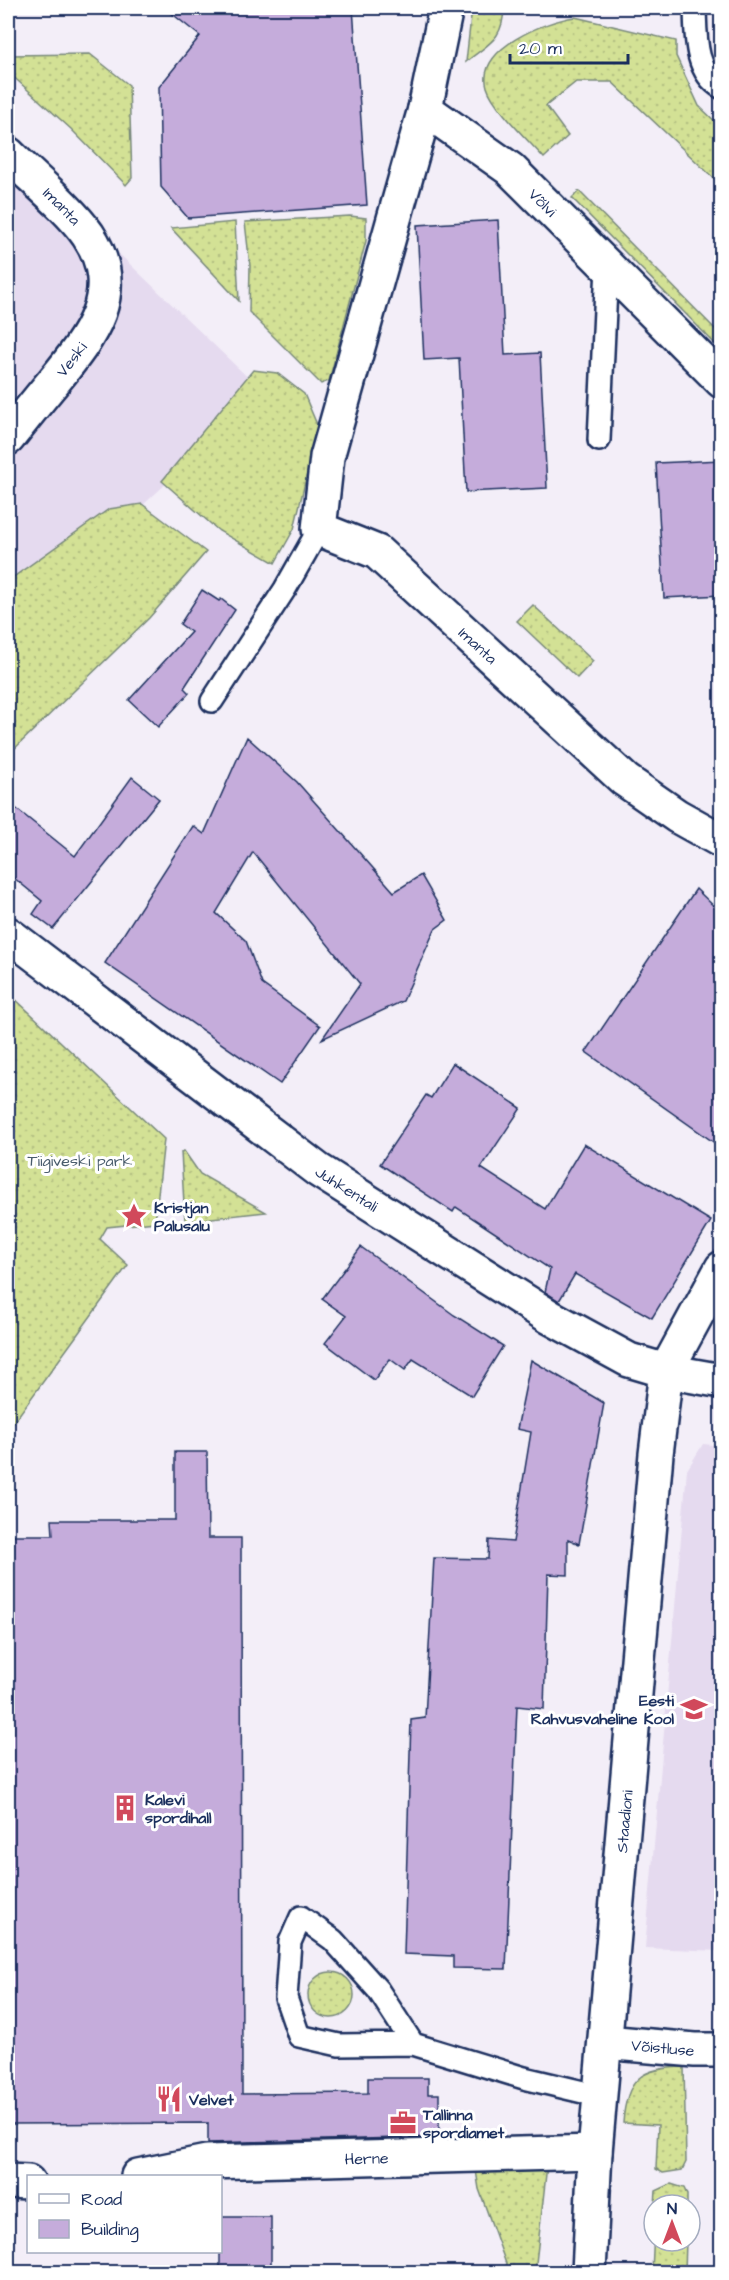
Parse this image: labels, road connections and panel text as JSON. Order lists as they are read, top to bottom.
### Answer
{
  "streets": {
    "street": [
      "Võlvi",
      "Imanta",
      "Veski",
      "Juhkentali",
      "Staadioni",
      "Võistluse",
      "Herne"
    ]
  },
  "crossings": [
    ["Imanta", "Veski"],
    ["Juhkentali", "Staadioni"],
    ["Staadioni", "Võistluse"],
    ["Staadioni", "Herne"]
  ],
  "parks": ["Tiigiveski park"],
  "places": {
    "place": ["Kristjan Palusalu"],
    "school or university": ["Eesti Rahvusvaheline Kool"],
    "building": ["Kalevi spordihall"],
    "restaurant": ["Velvet"],
    "office": ["Tallinna spordiamet"]
  },
  "legend": ["Road", "Building"],
  "scale_bar": "20 m",
  "north": "top"
}
